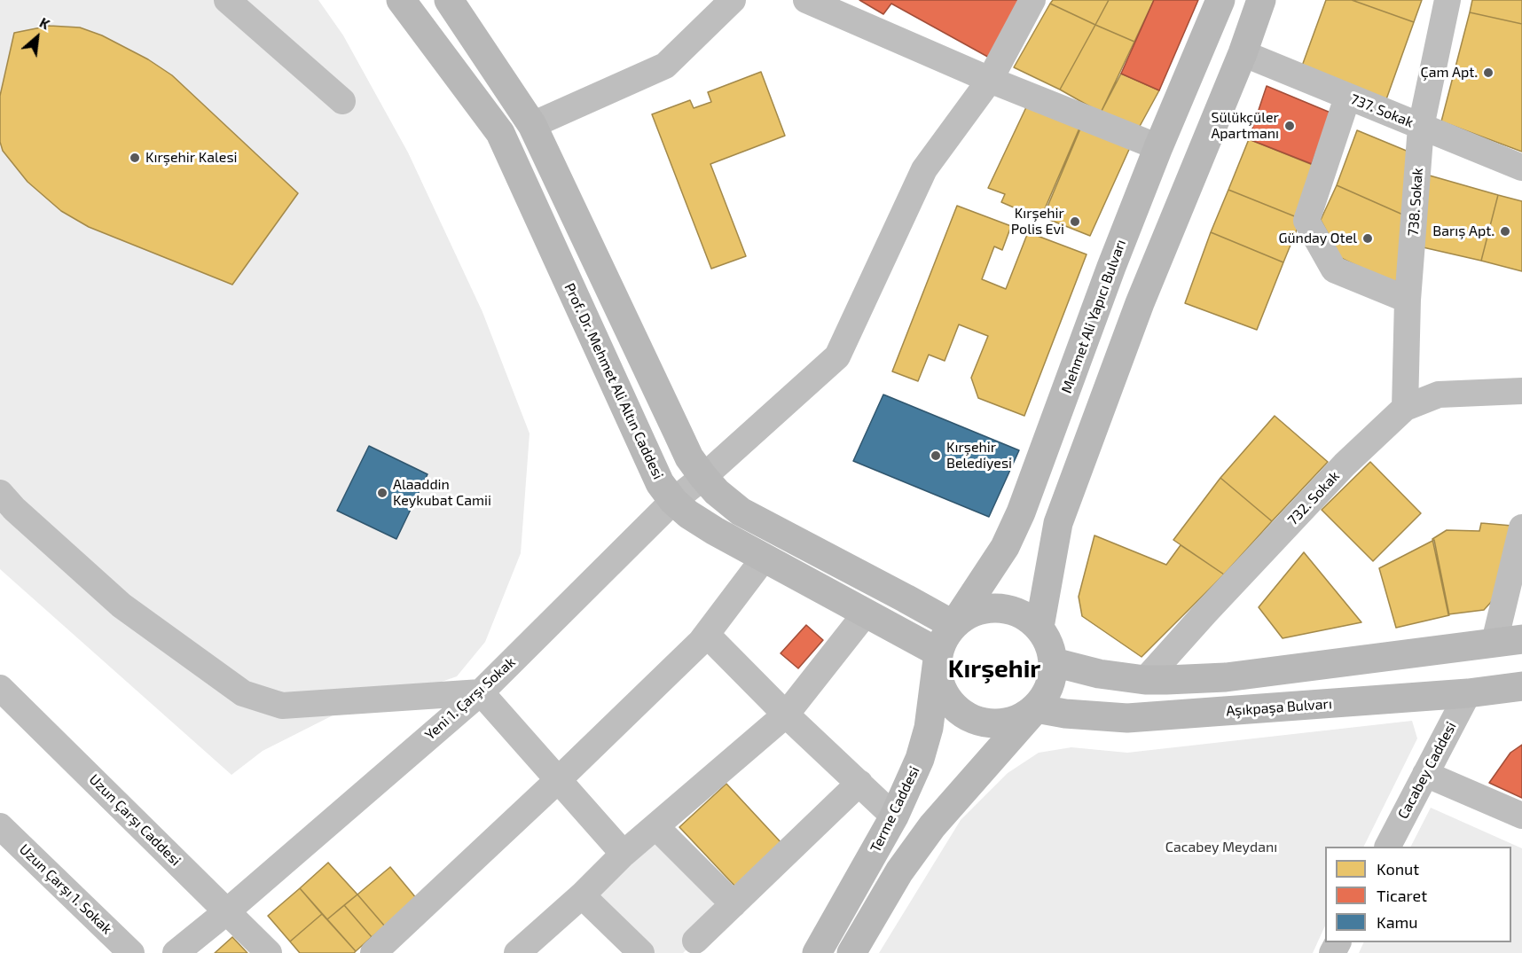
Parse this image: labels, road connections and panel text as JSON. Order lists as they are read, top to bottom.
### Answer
{
  "streets": {
    "main road": [
      "Mehmet Ali Yapıcı Bulvarı",
      "Prof. Dr. Mehmet Ali Altın Caddesi",
      "Aşıkpaşa Bulvarı",
      "Terme Caddesi"
    ],
    "street": [
      "737. Sokak",
      "738. Sokak",
      "732. Sokak",
      "Yeni 1. Çarşı Sokak",
      "Cacabey Caddesi",
      "Uzun Çarşı Caddesi",
      "Uzun Çarşı 1. Sokak"
    ]
  },
  "crossings": [
    ["737. Sokak", "738. Sokak"],
    ["738. Sokak", "732. Sokak"],
    ["Mehmet Ali Yapıcı Bulvarı", "Prof. Dr. Mehmet Ali Altın Caddesi"],
    ["Mehmet Ali Yapıcı Bulvarı", "Aşıkpaşa Bulvarı"],
    ["Mehmet Ali Yapıcı Bulvarı", "Terme Caddesi"],
    ["Prof. Dr. Mehmet Ali Altın Caddesi", "Yeni 1. Çarşı Sokak"],
    ["Prof. Dr. Mehmet Ali Altın Caddesi", "Aşıkpaşa Bulvarı"],
    ["Prof. Dr. Mehmet Ali Altın Caddesi", "Terme Caddesi"],
    ["Yeni 1. Çarşı Sokak", "Uzun Çarşı Caddesi"],
    ["Aşıkpaşa Bulvarı", "Cacabey Caddesi"],
    ["Aşıkpaşa Bulvarı", "Terme Caddesi"]
  ],
  "districts": ["Kırşehir"],
  "parks": ["Cacabey Meydanı"],
  "places": [
    "Çam Apt.",
    "Sülükçüler Apartmanı",
    "Kırşehir Kalesi",
    "Kırşehir Polis Evi",
    "Barış Apt.",
    "Günday Otel",
    "Kırşehir Belediyesi",
    "Alaaddin Keykubat Camii"
  ],
  "legend": ["Konut", "Ticaret", "Kamu"],
  "north": "top right"
}
